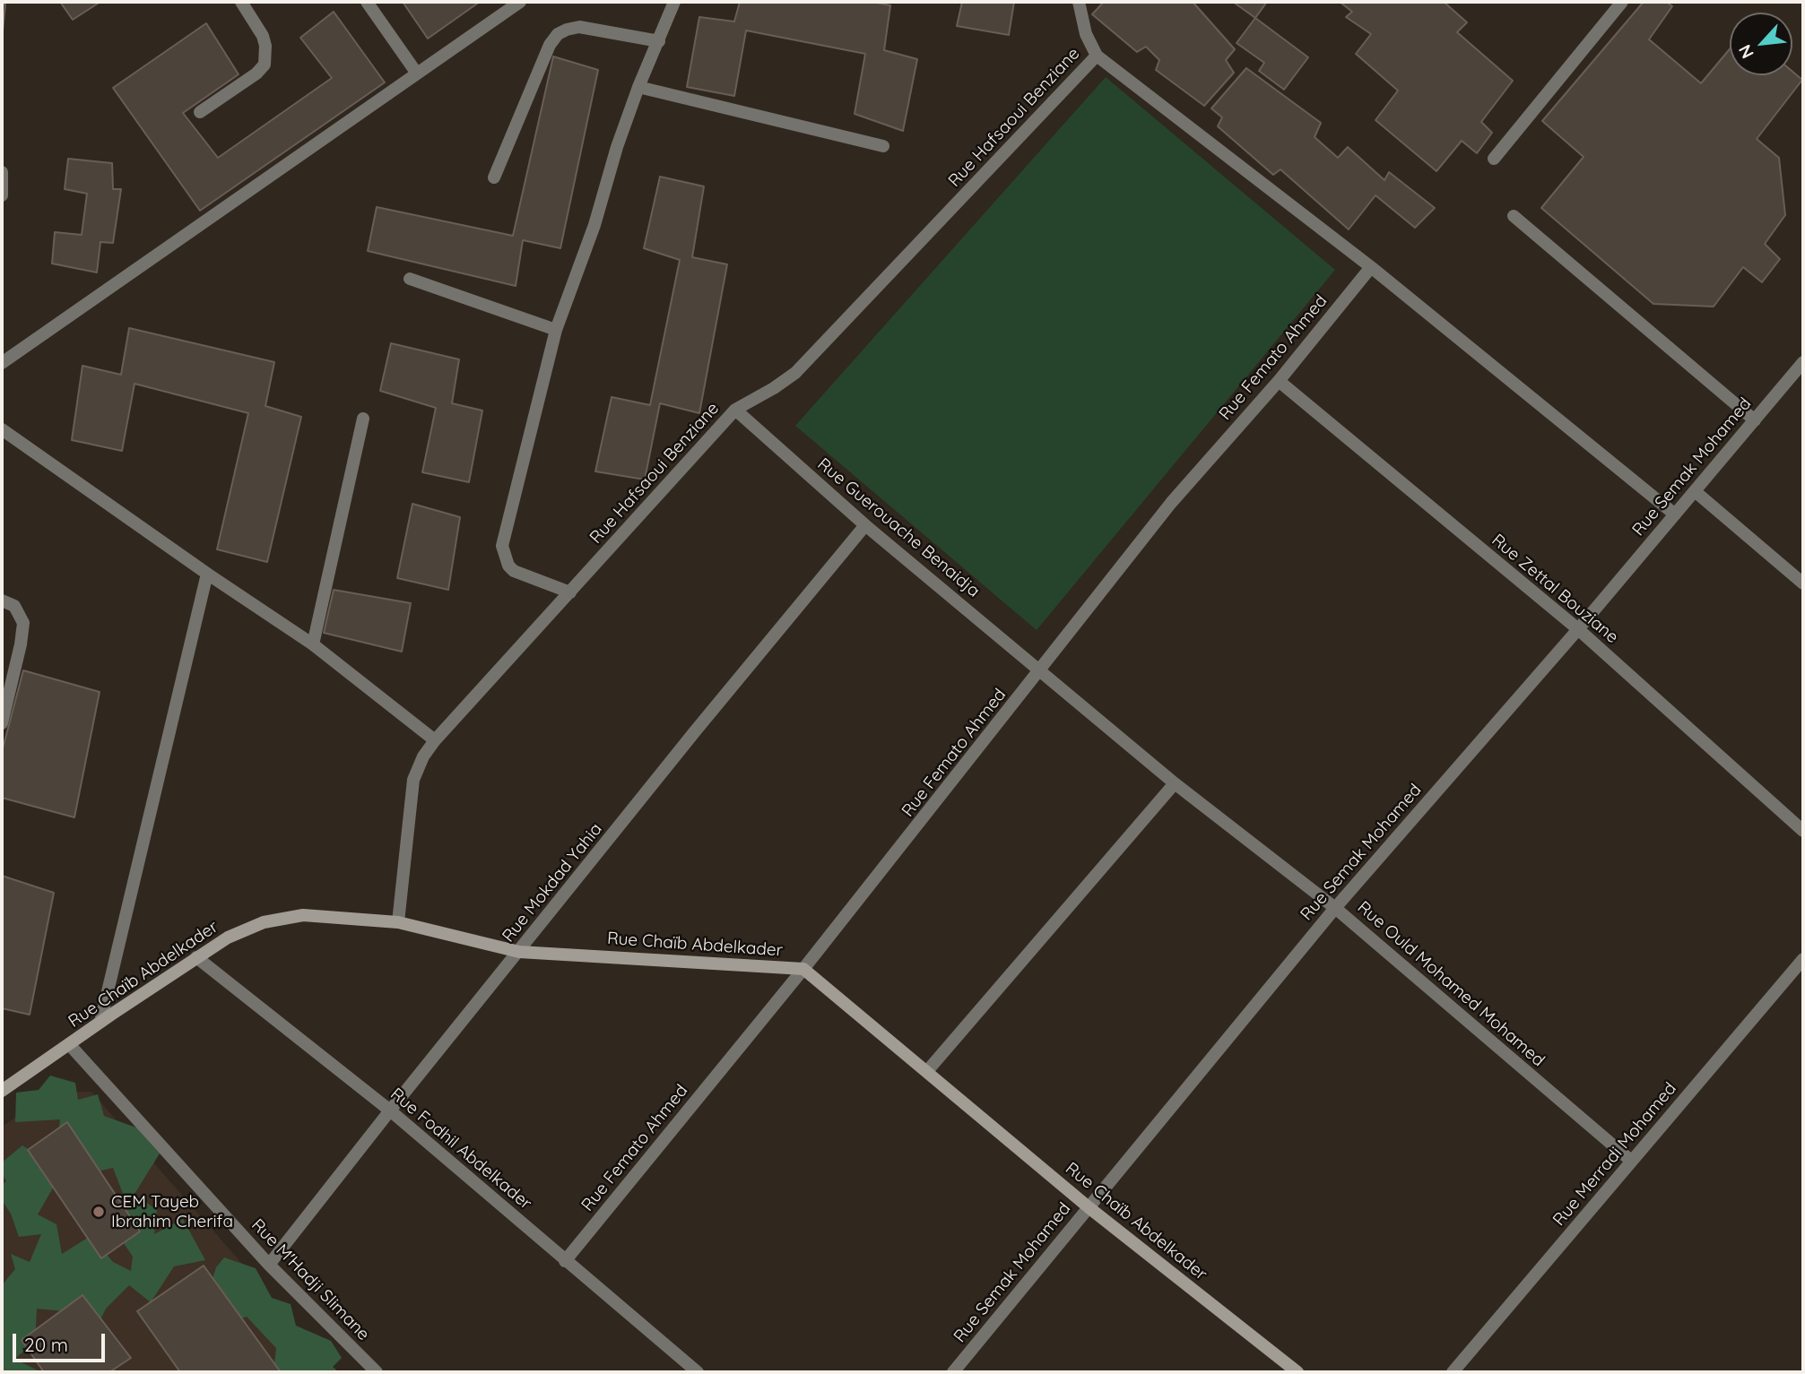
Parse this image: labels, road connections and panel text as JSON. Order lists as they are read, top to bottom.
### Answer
{
  "streets": {
    "street": [
      "Rue Hafsaoui Benziane",
      "Rue Femato Ahmed",
      "Rue Semak Mohamed",
      "Rue Guerouache Benaidja",
      "Rue Zettal Bouziane",
      "Rue Mokdad Yahia",
      "Rue Chaïb Abdelkader",
      "Rue Ould Mohamed Mohamed",
      "Rue Fodhil Abdelkader",
      "Rue Merradi Mohamed",
      "Rue M'Hadji Slimane"
    ]
  },
  "crossings": [
    ["Rue Hafsaoui Benziane", "Rue Guerouache Benaidja"],
    ["Rue Hafsaoui Benziane", "Rue Chaïb Abdelkader"],
    ["Rue Femato Ahmed", "Rue Guerouache Benaidja"],
    ["Rue Femato Ahmed", "Rue Zettal Bouziane"],
    ["Rue Femato Ahmed", "Rue Chaïb Abdelkader"],
    ["Rue Femato Ahmed", "Rue Ould Mohamed Mohamed"],
    ["Rue Femato Ahmed", "Rue Fodhil Abdelkader"],
    ["Rue Semak Mohamed", "Rue Zettal Bouziane"],
    ["Rue Semak Mohamed", "Rue Chaïb Abdelkader"],
    ["Rue Semak Mohamed", "Rue Ould Mohamed Mohamed"],
    ["Rue Guerouache Benaidja", "Rue Mokdad Yahia"],
    ["Rue Guerouache Benaidja", "Rue Ould Mohamed Mohamed"],
    ["Rue Mokdad Yahia", "Rue Chaïb Abdelkader"],
    ["Rue Mokdad Yahia", "Rue Fodhil Abdelkader"],
    ["Rue Mokdad Yahia", "Rue M'Hadji Slimane"],
    ["Rue Chaïb Abdelkader", "Rue Fodhil Abdelkader"],
    ["Rue Chaïb Abdelkader", "Rue M'Hadji Slimane"],
    ["Rue Ould Mohamed Mohamed", "Rue Merradi Mohamed"]
  ],
  "places": ["CEM Tayeb Ibrahim Cherifa"],
  "scale_bar": "20 m",
  "north": "bottom left"
}
